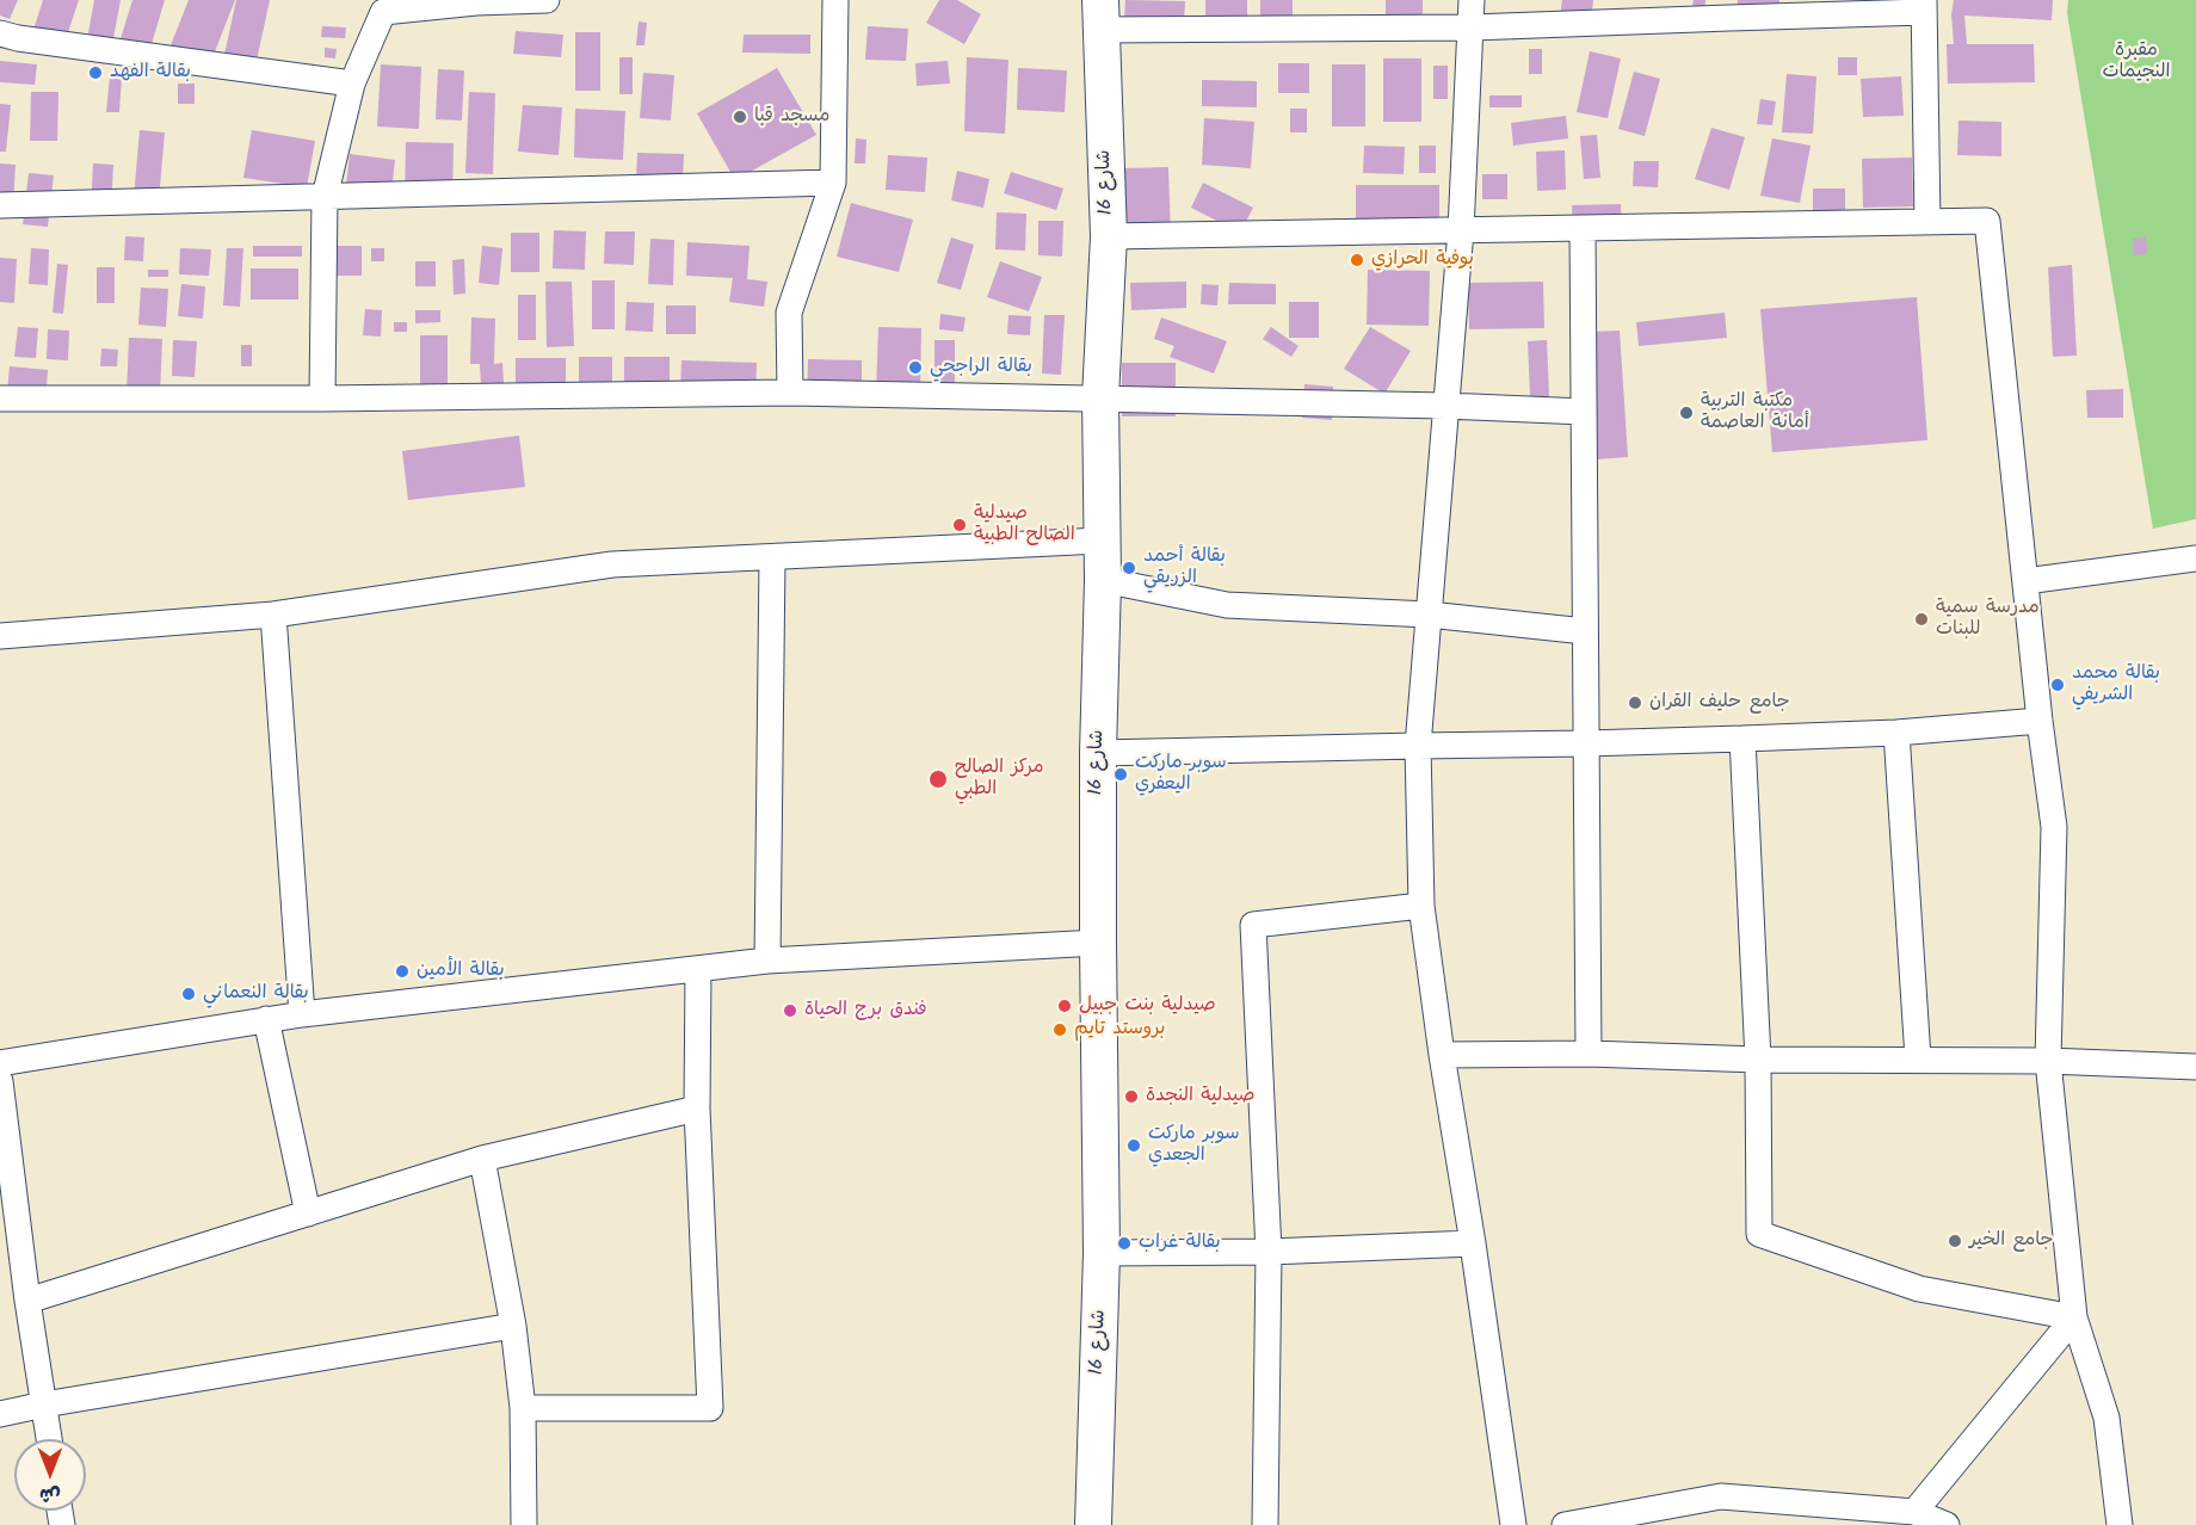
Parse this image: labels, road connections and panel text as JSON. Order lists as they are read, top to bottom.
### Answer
{
  "streets": {
    "street": ["شارع 16"]
  },
  "parks": ["مقبرة النجيمات"],
  "places": [
    "بقالة الفهد",
    "مسجد قبا",
    "بوفية الحرازي",
    "بقالة الراجحي",
    "مكتبة التربية أمانة العاصمة",
    "صيدلية الصالح الطبية",
    "بقالة أحمد الزريقي",
    "مدرسة سمية للبنات",
    "بقالة محمد الشريفي",
    "جامع حليف القران",
    "سوبر ماركت اليعفري",
    "مركز الصالح الطبي",
    "بقالة الأمين",
    "بقالة النعماني",
    "صيدلية بنت جبيل",
    "فندق برج الحياة",
    "بروستد تايم",
    "صيدلية النجدة",
    "سوبر ماركت الجعدي",
    "جامع الخير",
    "بقالة غراب"
  ],
  "north": "bottom"
}
